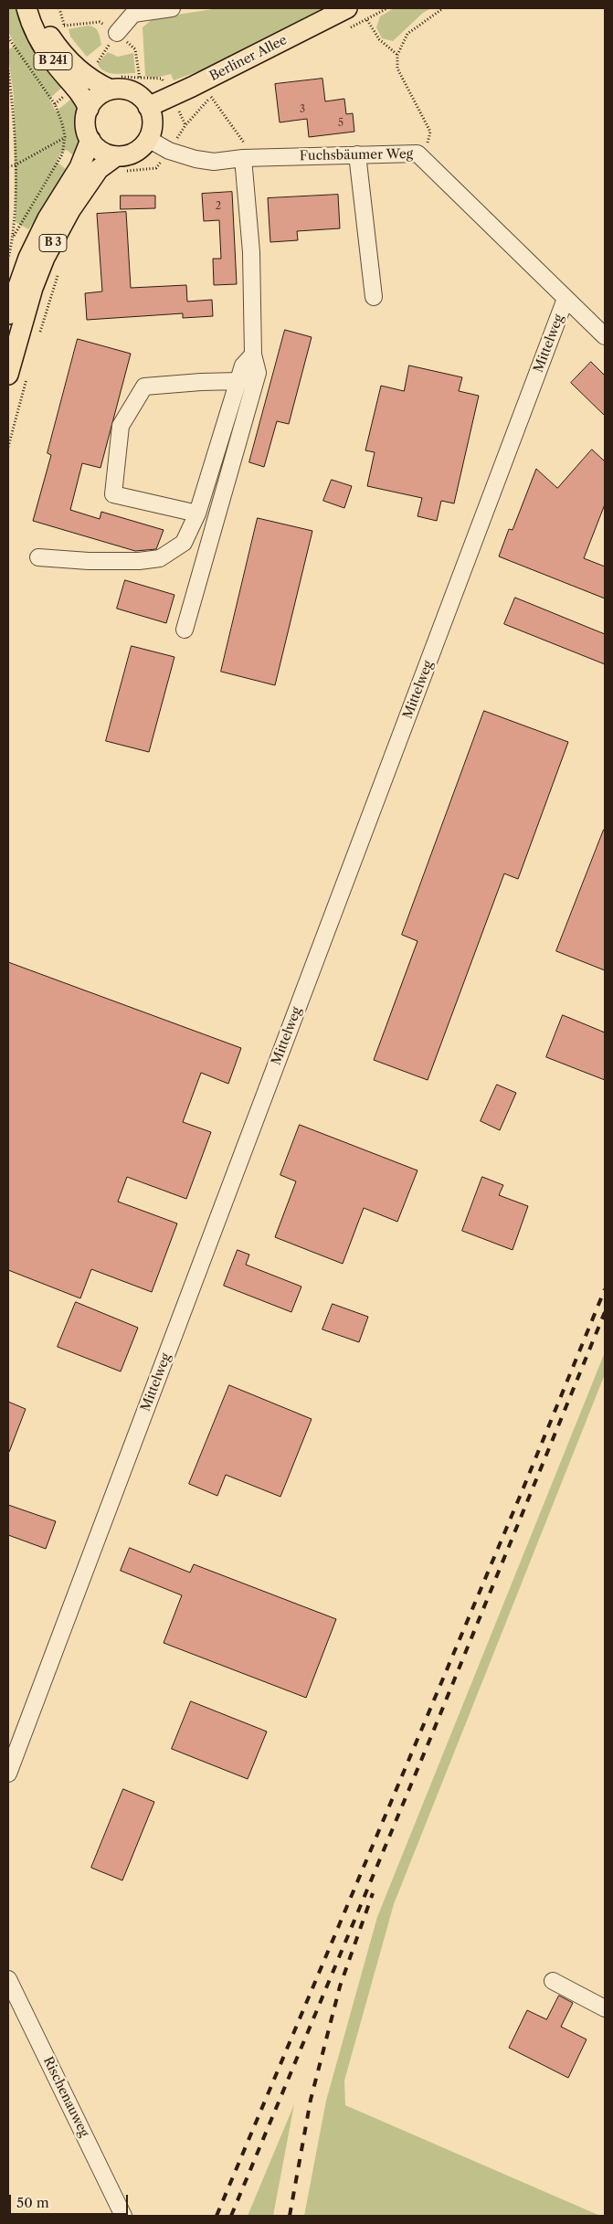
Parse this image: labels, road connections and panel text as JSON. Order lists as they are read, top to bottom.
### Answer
{
  "streets": {
    "main road": ["Berliner Allee", "B 241", "B 3"],
    "street": ["Fuchsbäumer Weg", "Mittelweg", "Rischenauweg"]
  },
  "crossings": [
    ["Berliner Allee", "B 241"],
    ["Berliner Allee", "Fuchsbäumer Weg"],
    ["Berliner Allee", "B 3"],
    ["B 241", "Fuchsbäumer Weg"],
    ["B 241", "B 3"],
    ["Fuchsbäumer Weg", "B 3"],
    ["Fuchsbäumer Weg", "Mittelweg"]
  ],
  "house_numbers": ["3", "5", "2"],
  "scale_bar": "50 m"
}
